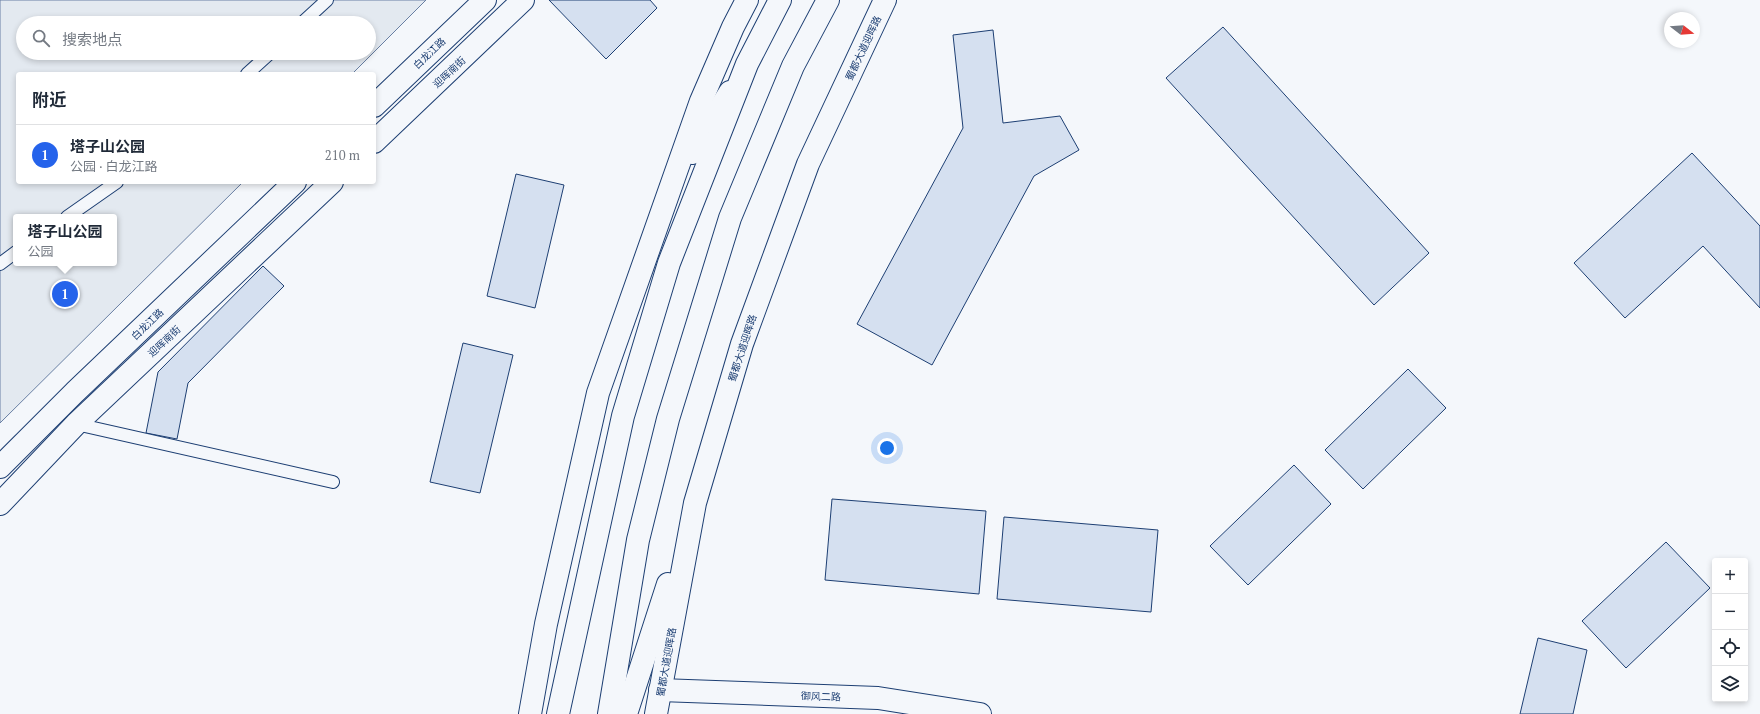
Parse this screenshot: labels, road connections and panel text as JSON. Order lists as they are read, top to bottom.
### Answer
{
  "streets": {
    "main road": [
      "蜀都大道迎晖路",
      "白龙江路",
      "迎晖南街",
      "御风二路"
    ]
  },
  "crossings": [
    ["蜀都大道迎晖路", "御风二路"]
  ],
  "north": "right",
  "page": {
    "search": "搜索地点",
    "heading": "附近",
    "list": [
      {
        "mark": "1",
        "name": "塔子山公园",
        "note": "公园 · 白龙江路",
        "value": "210 m"
      }
    ],
    "popup": ["塔子山公园", "公园"],
    "pins": "1",
    "map_buttons": ["+", "−"]
  }
}
